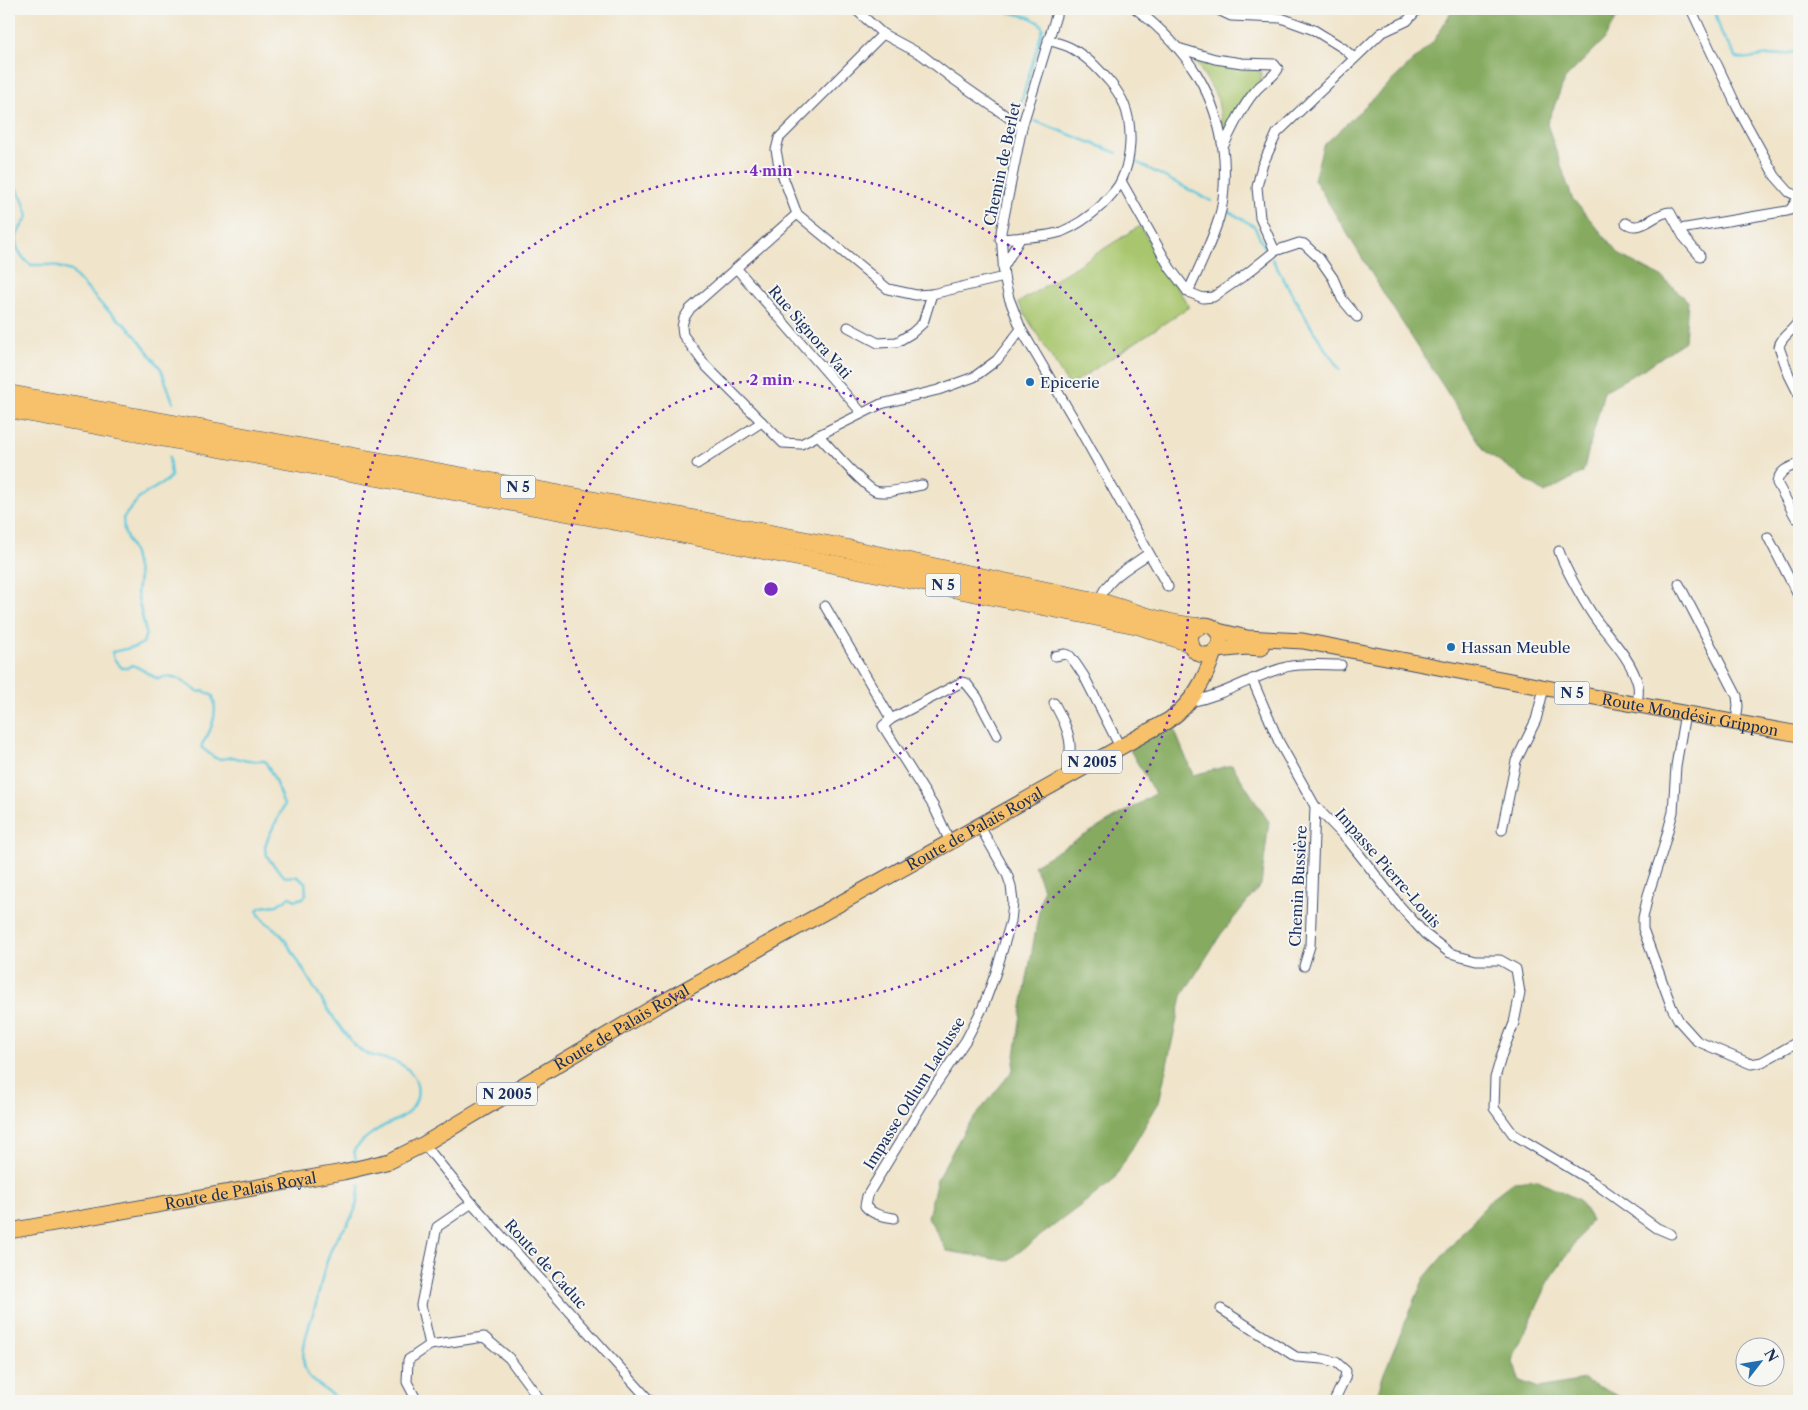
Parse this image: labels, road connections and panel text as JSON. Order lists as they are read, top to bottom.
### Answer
{
  "streets": {
    "highway": ["N 5"],
    "main road": ["Route Mondésir Grippon", "N 2005", "Route de Palais Royal"],
    "street": [
      "Chemin de Berlet",
      "Rue Signora Vati",
      "Impasse Pierre-Louis",
      "Chemin Bussière",
      "Impasse Odlum Laclusse",
      "Route de Caduc"
    ]
  },
  "crossings": [
    ["N 5", "Route Mondésir Grippon"],
    ["N 5", "Route de Palais Royal"],
    ["Route Mondésir Grippon", "Route de Palais Royal"],
    ["Route de Palais Royal", "Impasse Odlum Laclusse"],
    ["Route de Palais Royal", "Route de Caduc"],
    ["Impasse Pierre-Louis", "Chemin Bussière"]
  ],
  "places": ["Epicerie", "Hassan Meuble"],
  "north": "top right",
  "rings": ["4 min", "2 min"]
}
